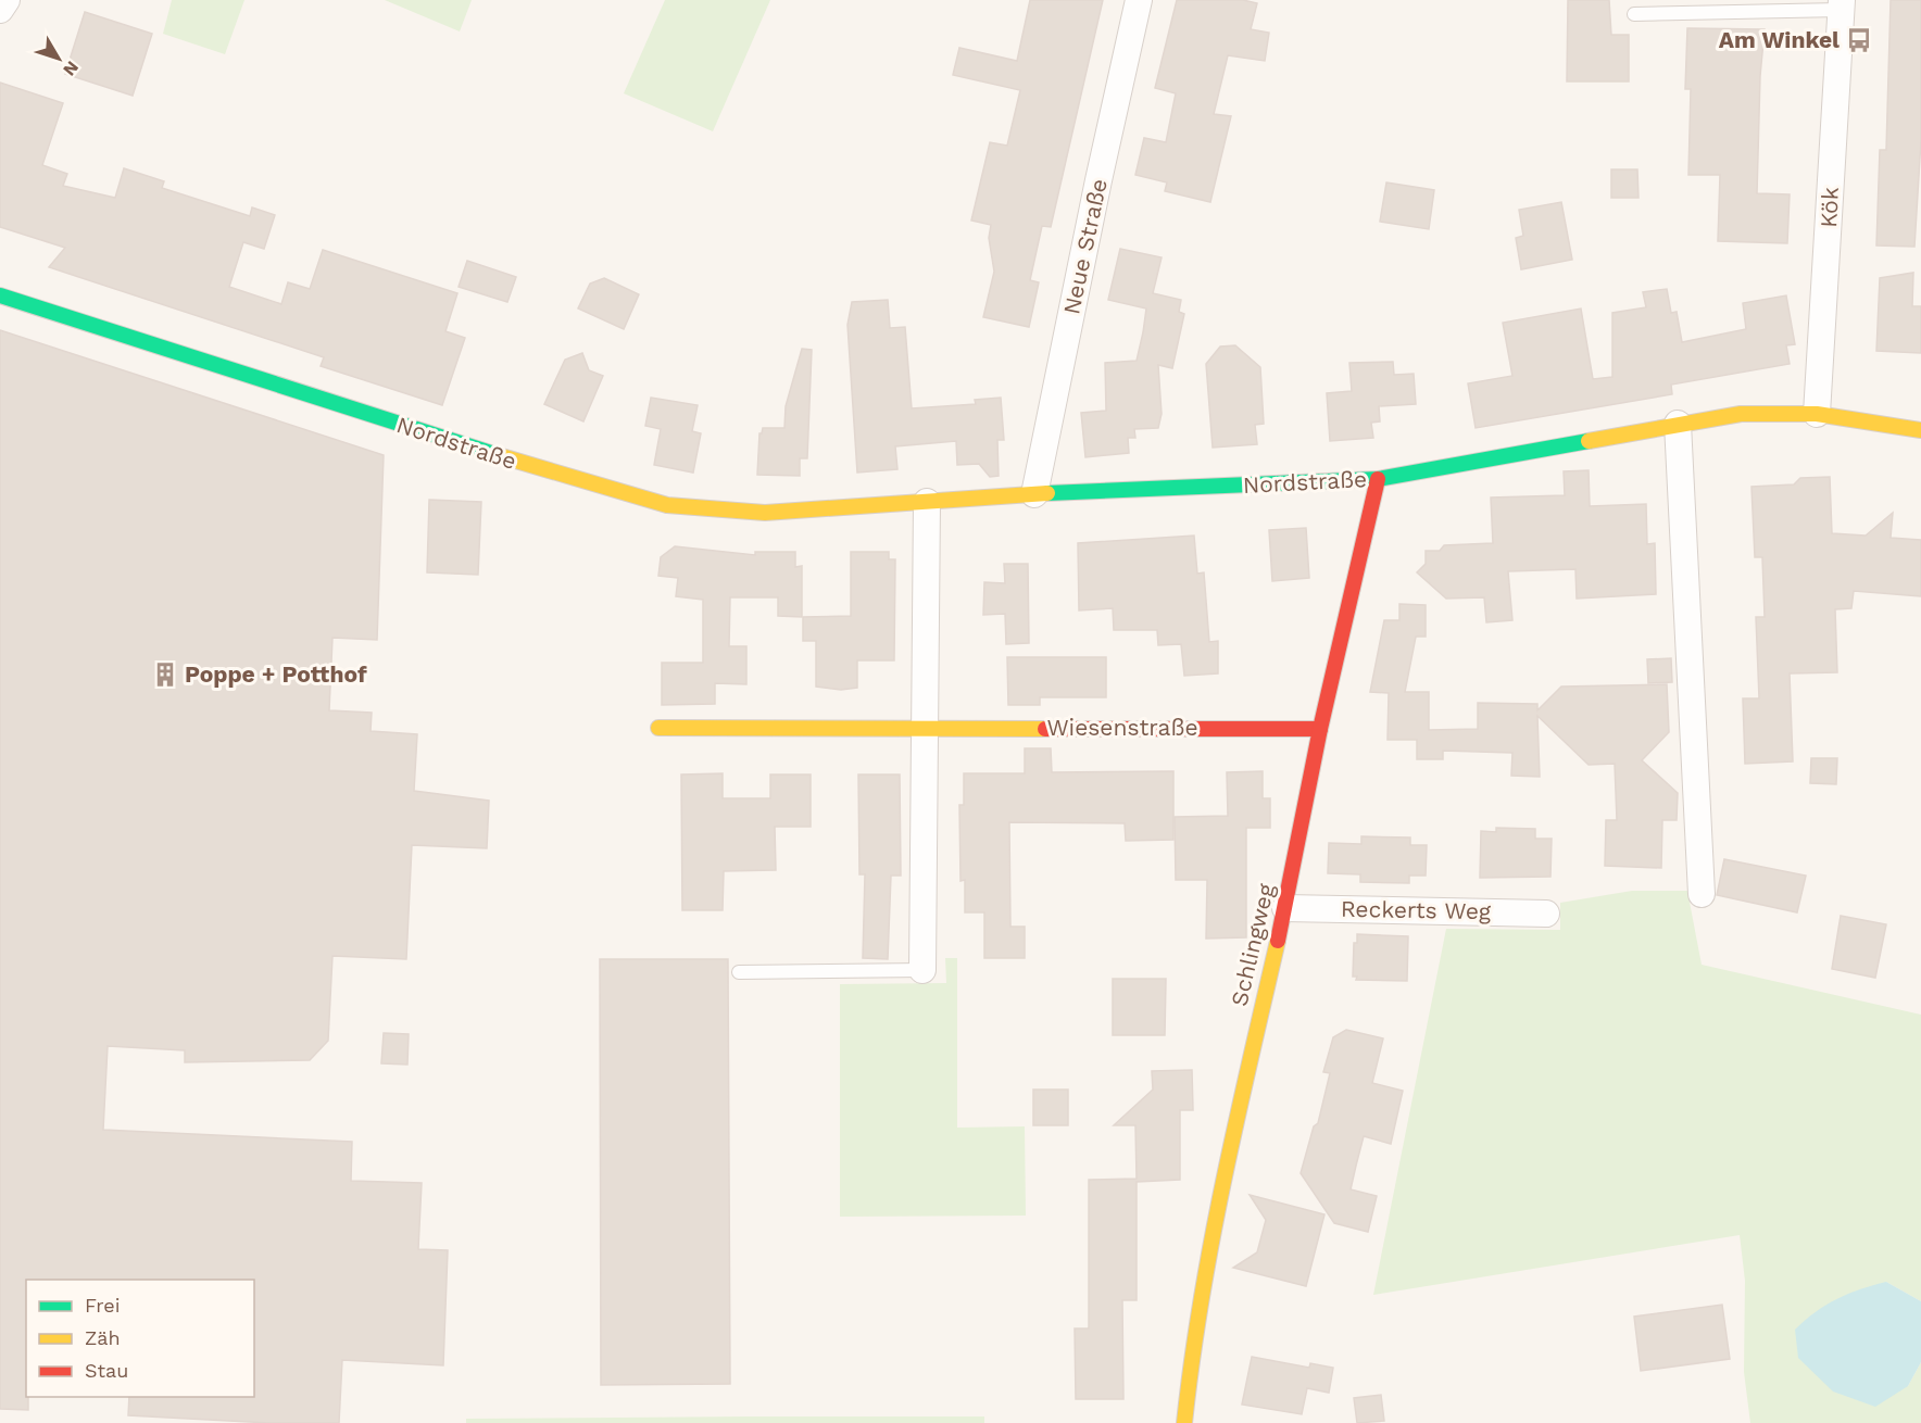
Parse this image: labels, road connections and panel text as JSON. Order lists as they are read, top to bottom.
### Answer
{
  "streets": {
    "street": [
      "Kök",
      "Neue Straße",
      "Nordstraße",
      "Wiesenstraße",
      "Reckerts Weg",
      "Schlingweg"
    ]
  },
  "crossings": [
    ["Kök", "Nordstraße"],
    ["Neue Straße", "Nordstraße"],
    ["Nordstraße", "Schlingweg"],
    ["Wiesenstraße", "Schlingweg"],
    ["Reckerts Weg", "Schlingweg"]
  ],
  "places": {
    "bus stop": ["Am Winkel"],
    "building": ["Poppe + Potthof"]
  },
  "legend": ["Frei", "Zäh", "Stau"],
  "north": "bottom right"
}
